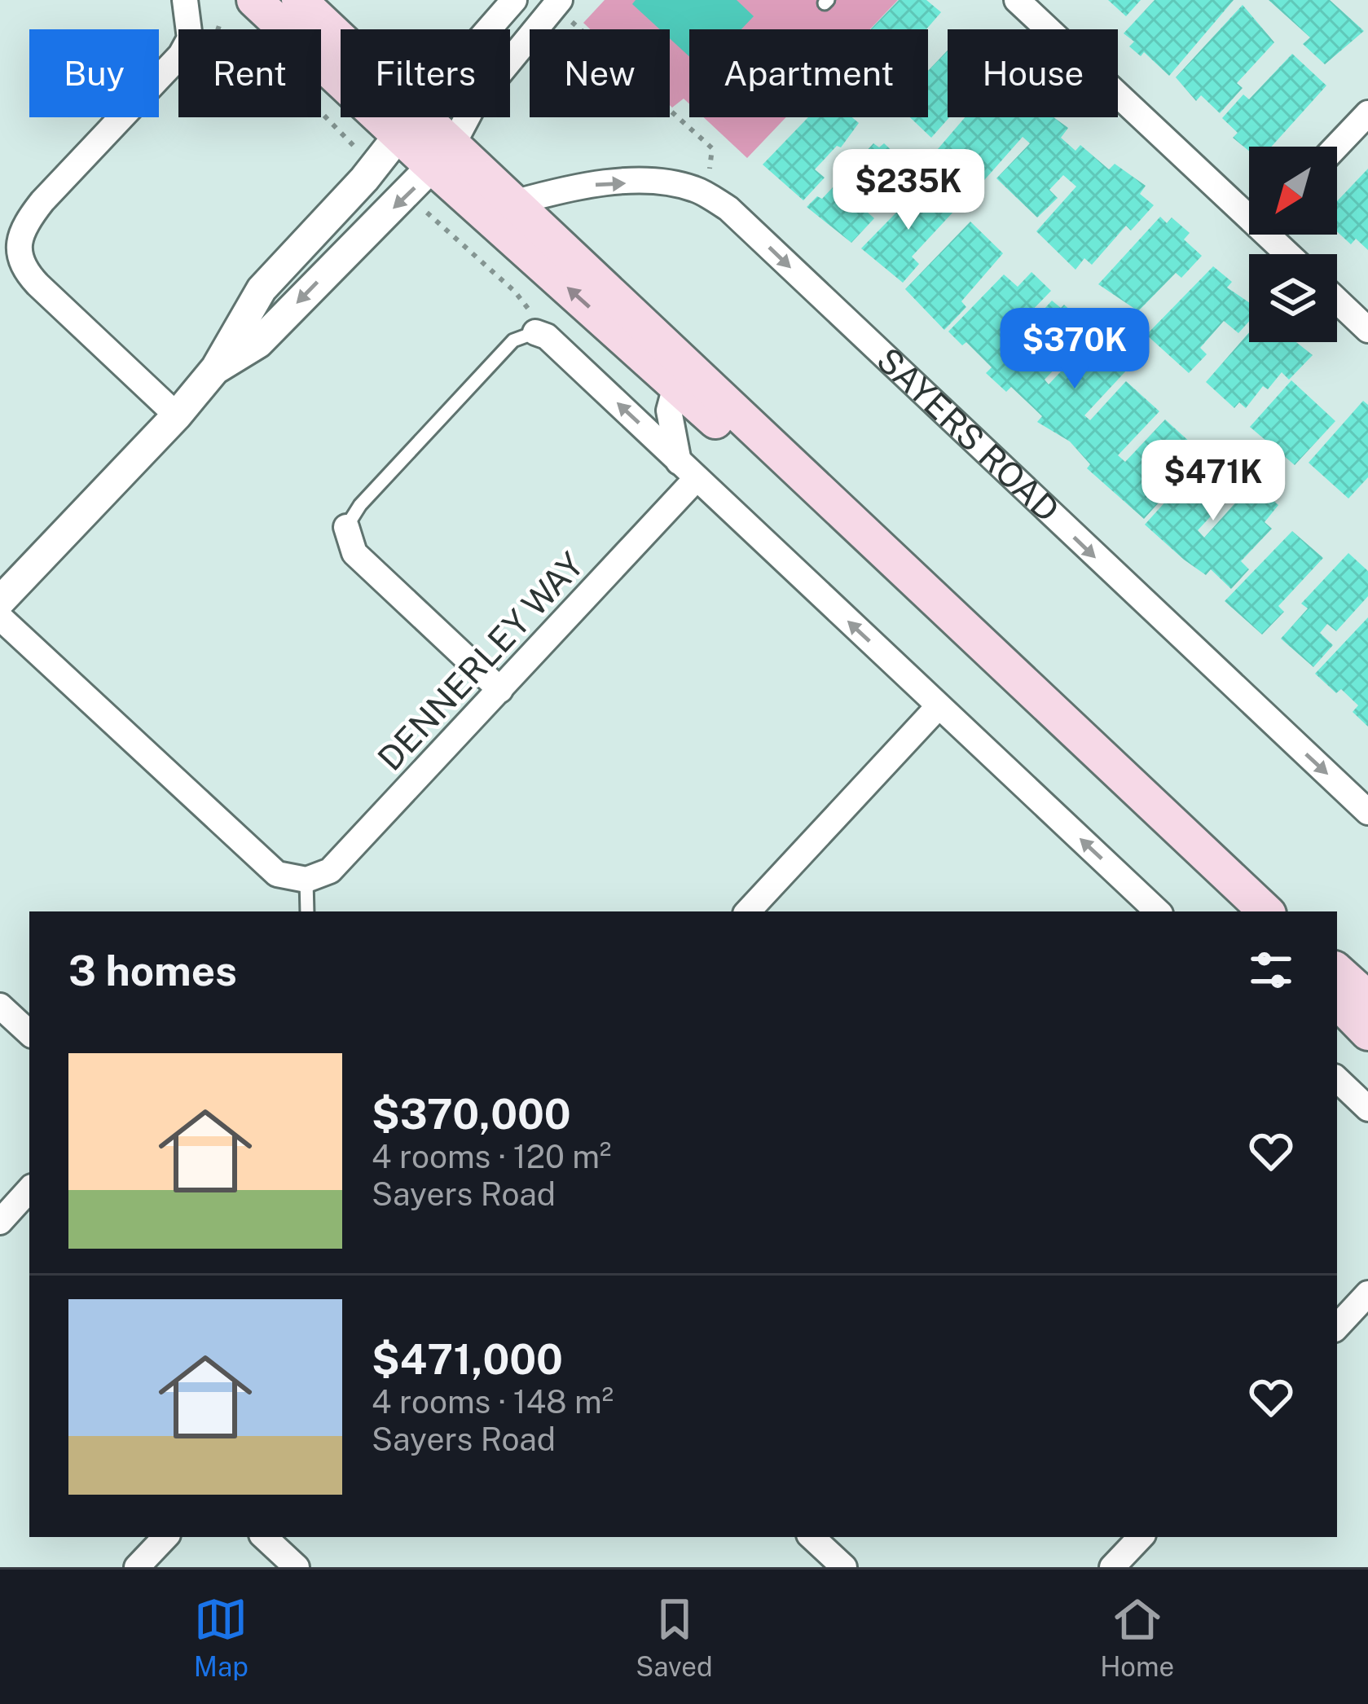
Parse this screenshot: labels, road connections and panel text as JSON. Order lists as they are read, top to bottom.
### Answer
{
  "streets": {
    "street": ["SAYERS ROAD", "DENNERLEY WAY"]
  },
  "north": "bottom left",
  "page": {
    "chip": [
      "Buy",
      "Rent",
      "Filters",
      "New",
      "Apartment",
      "House"
    ],
    "price": ["$235K", "$370K", "$471K"],
    "heading": "3 homes",
    "list": [
      {
        "name": "$370,000",
        "note": "4 rooms · 120 m² · Sayers Road"
      },
      {
        "name": "$471,000",
        "note": "4 rooms · 148 m² · Sayers Road"
      }
    ],
    "tabs": ["Map", "Saved", "Home"]
  }
}
